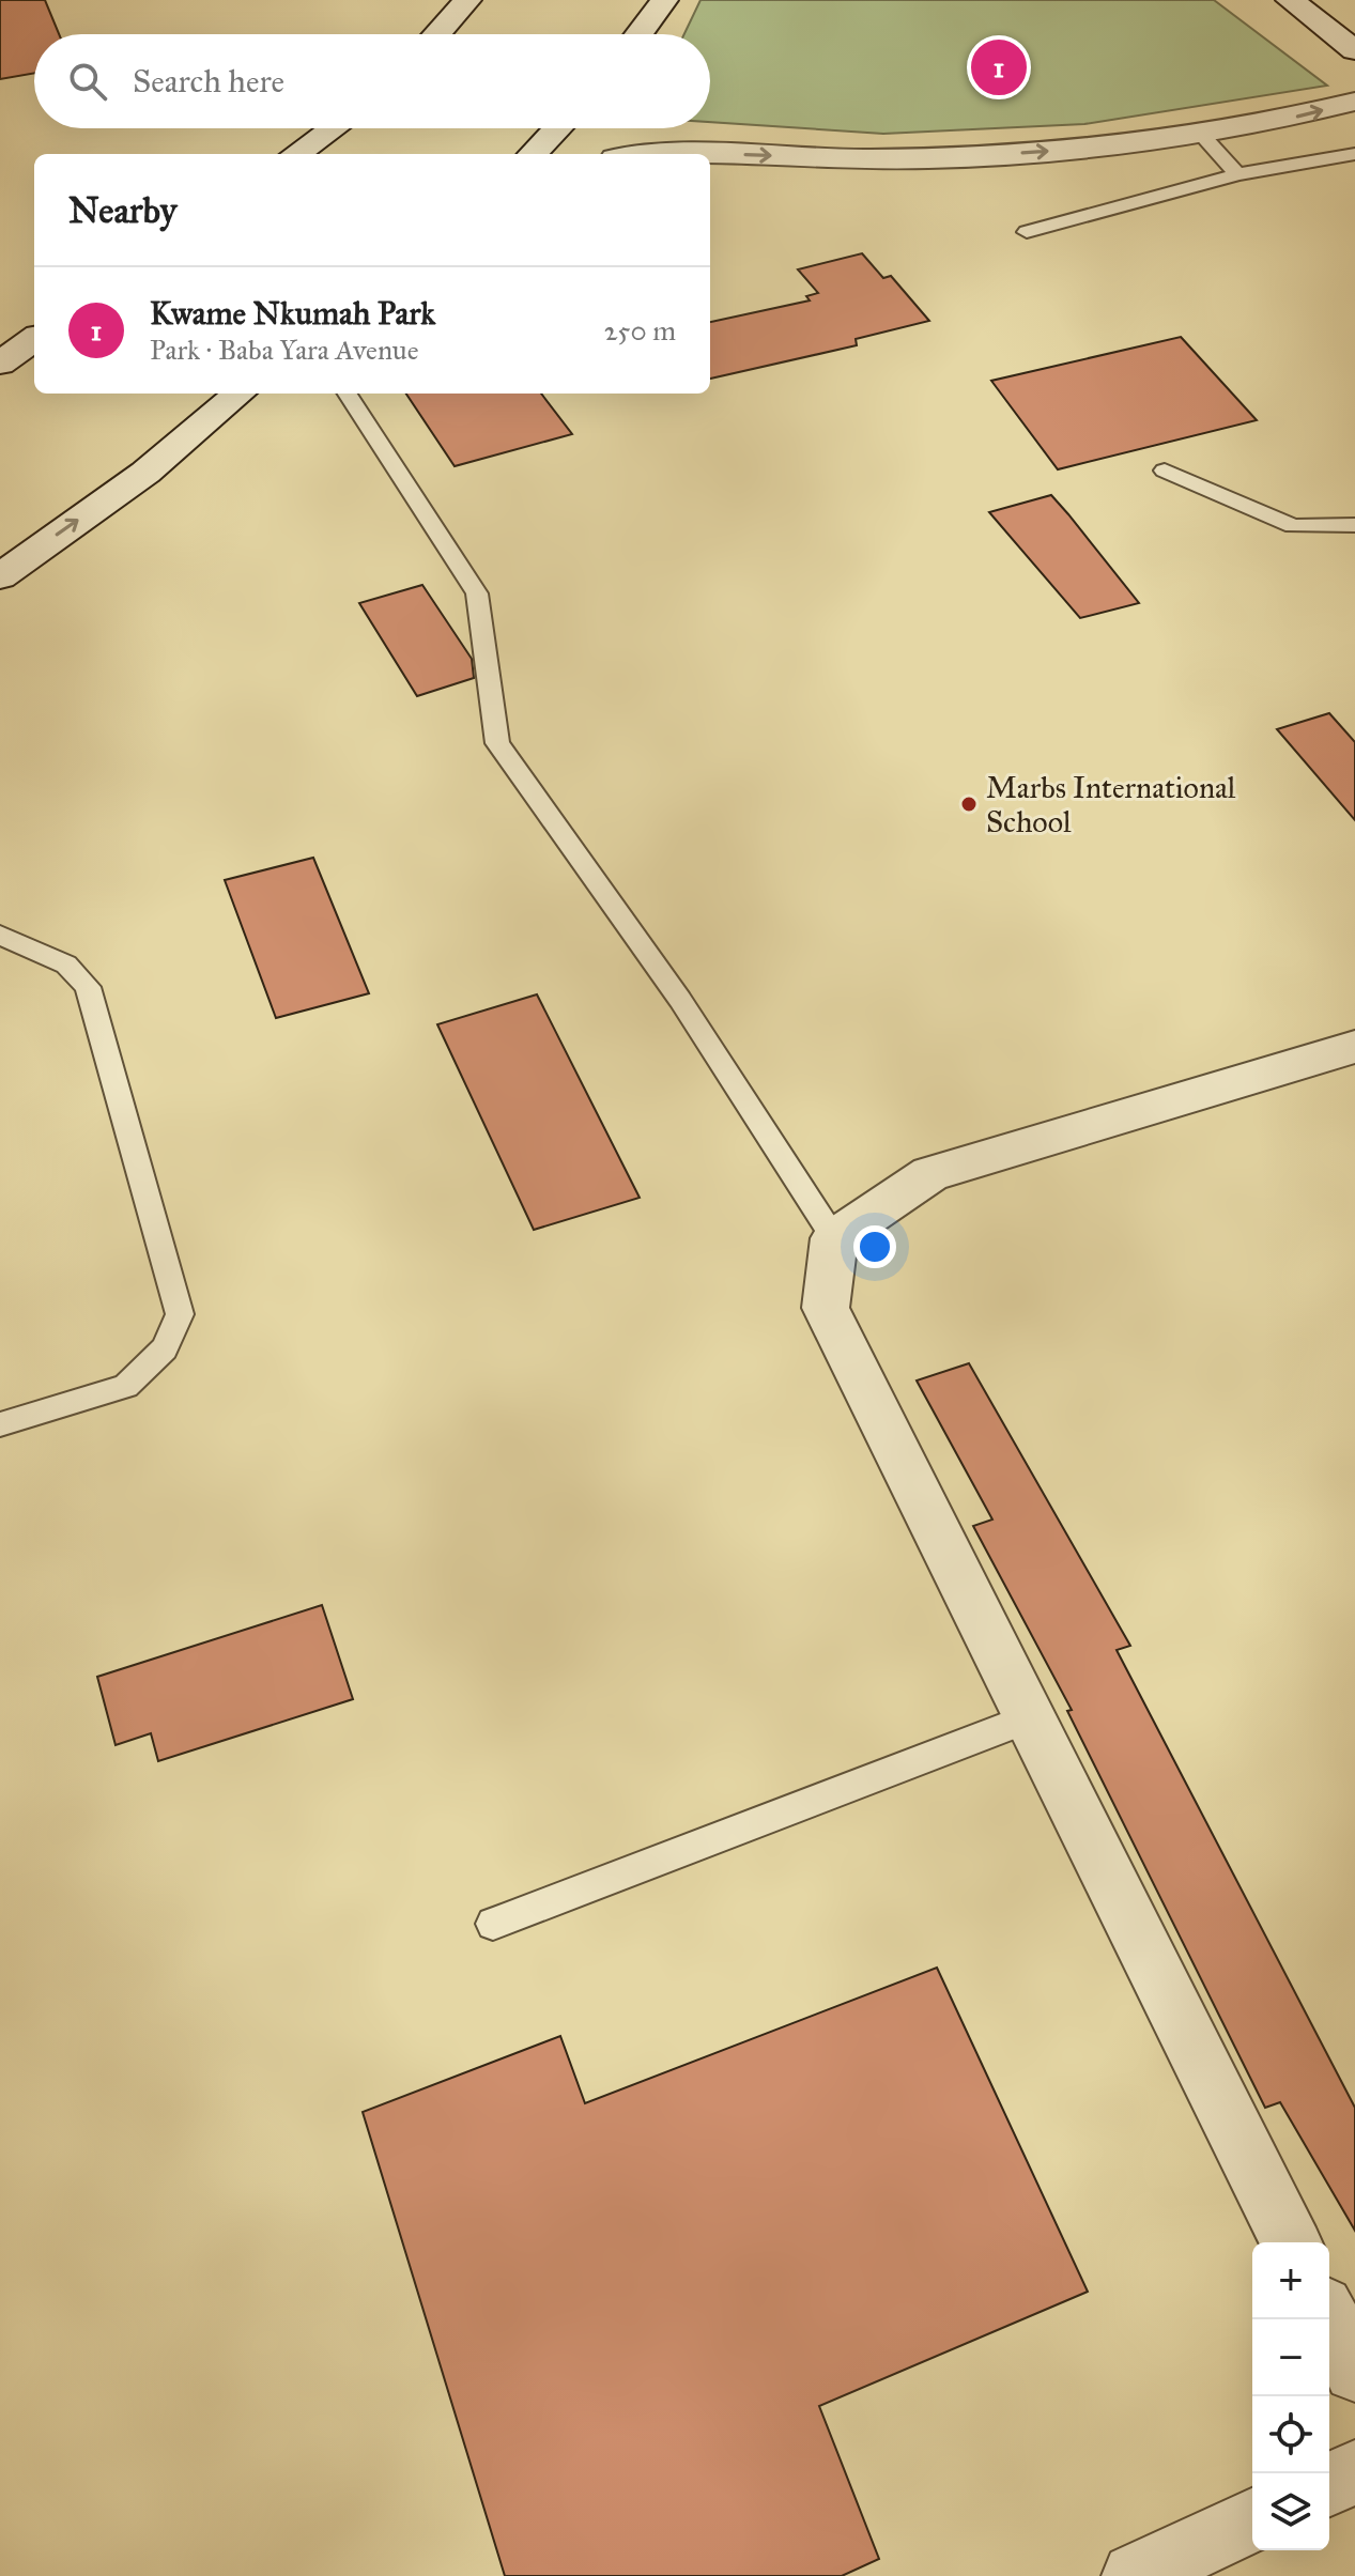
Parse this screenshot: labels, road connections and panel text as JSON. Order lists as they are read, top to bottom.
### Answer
{
  "places": ["Marbs International School"],
  "page": {
    "search": "Search here",
    "pins": "1",
    "heading": "Nearby",
    "list": [
      {
        "mark": "1",
        "name": "Kwame Nkumah Park",
        "note": "Park · Baba Yara Avenue",
        "value": "250 m"
      }
    ],
    "map_buttons": ["+", "−"]
  }
}
